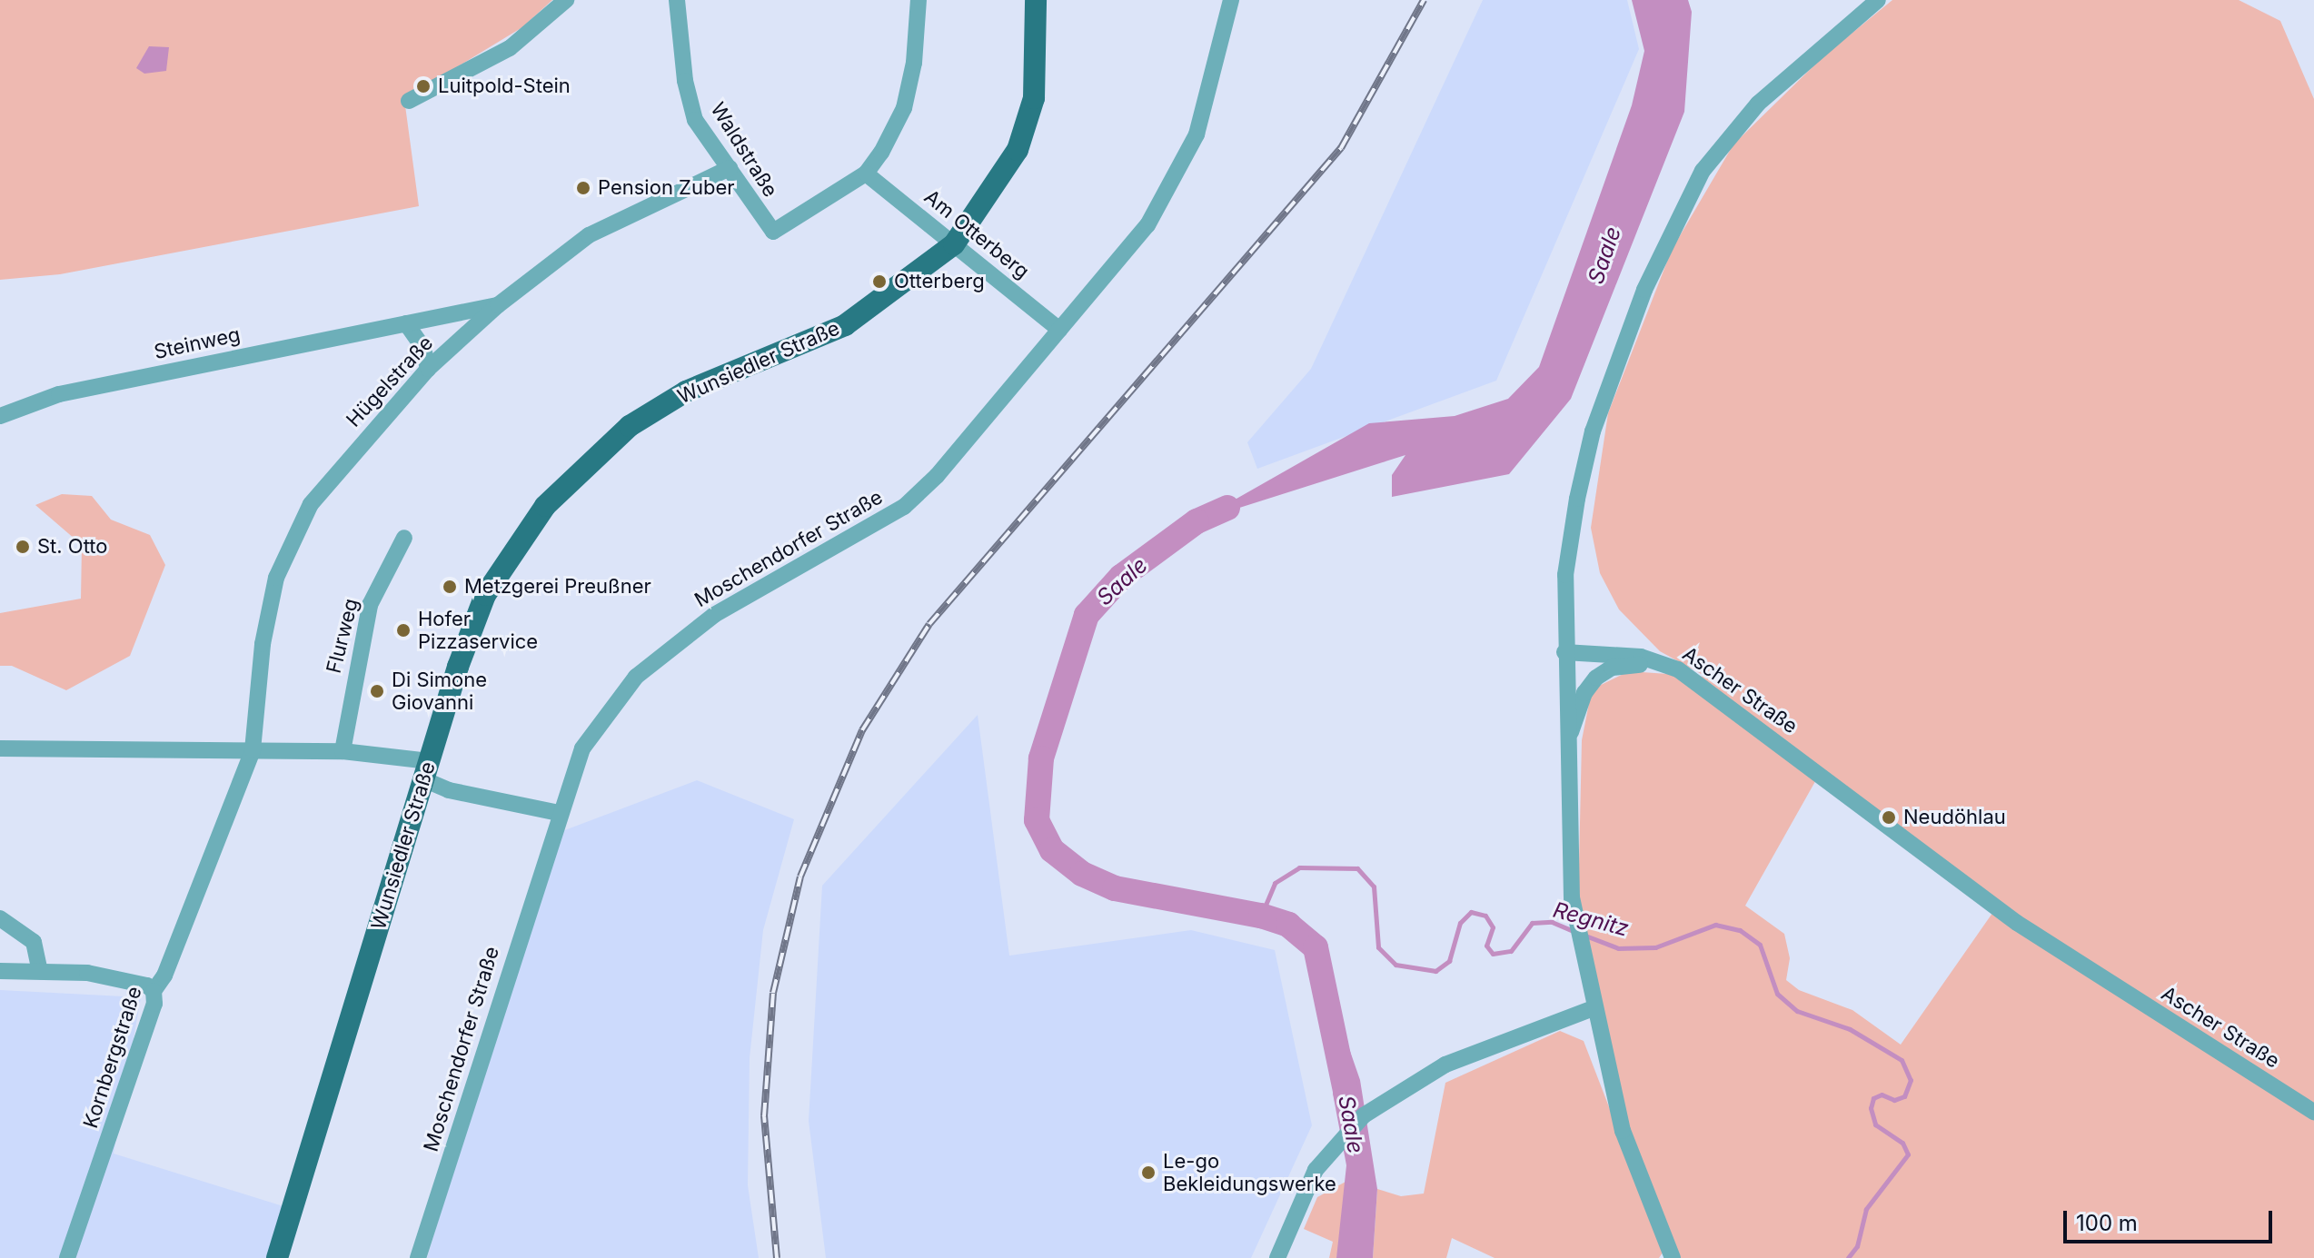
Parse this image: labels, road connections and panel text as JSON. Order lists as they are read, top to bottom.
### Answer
{
  "streets": {
    "main road": ["Wunsiedler Straße"],
    "street": [
      "Waldstraße",
      "Am Otterberg",
      "Steinweg",
      "Hügelstraße",
      "Moschendorfer Straße",
      "Flurweg",
      "Ascher Straße",
      "Kornbergstraße"
    ]
  },
  "crossings": [
    ["Waldstraße", "Am Otterberg"],
    ["Waldstraße", "Hügelstraße"],
    ["Am Otterberg", "Wunsiedler Straße"],
    ["Am Otterberg", "Moschendorfer Straße"],
    ["Steinweg", "Hügelstraße"],
    ["Hügelstraße", "Kornbergstraße"]
  ],
  "water": ["Saale", "Regnitz"],
  "places": [
    "Luitpold-Stein",
    "Pension Zuber",
    "Otterberg",
    "St. Otto",
    "Metzgerei Preußner",
    "Hofer Pizzaservice",
    "Di Simone Giovanni",
    "Neudöhlau",
    "Le-go Bekleidungswerke"
  ],
  "scale_bar": "100 m"
}
